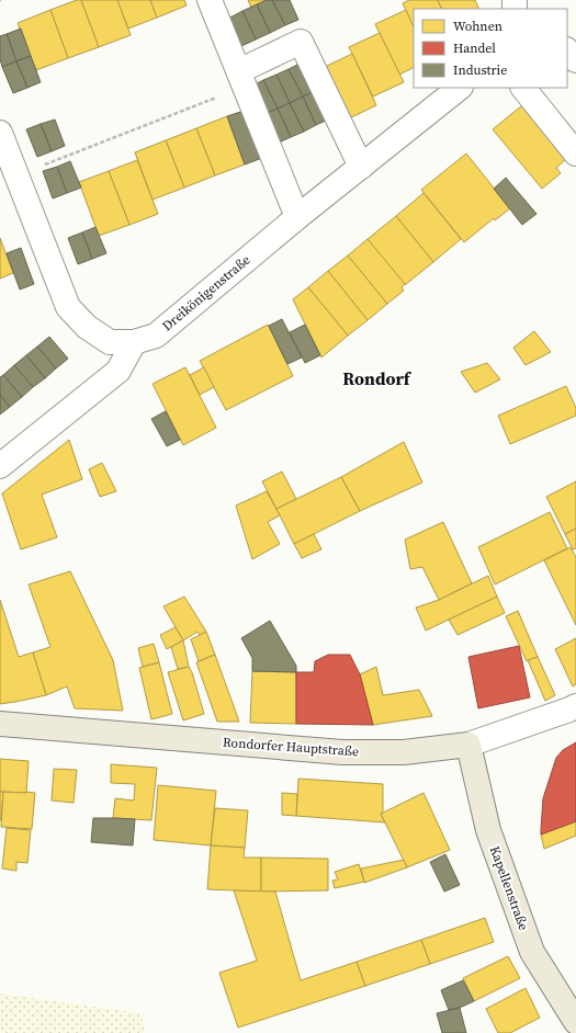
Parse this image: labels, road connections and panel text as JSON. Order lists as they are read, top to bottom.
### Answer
{
  "streets": {
    "main road": ["Rondorfer Hauptstraße", "Kapellenstraße"],
    "street": ["Dreikönigenstraße"]
  },
  "crossings": [
    ["Rondorfer Hauptstraße", "Kapellenstraße"]
  ],
  "districts": ["Rondorf"],
  "legend": ["Wohnen", "Handel", "Industrie"]
}
